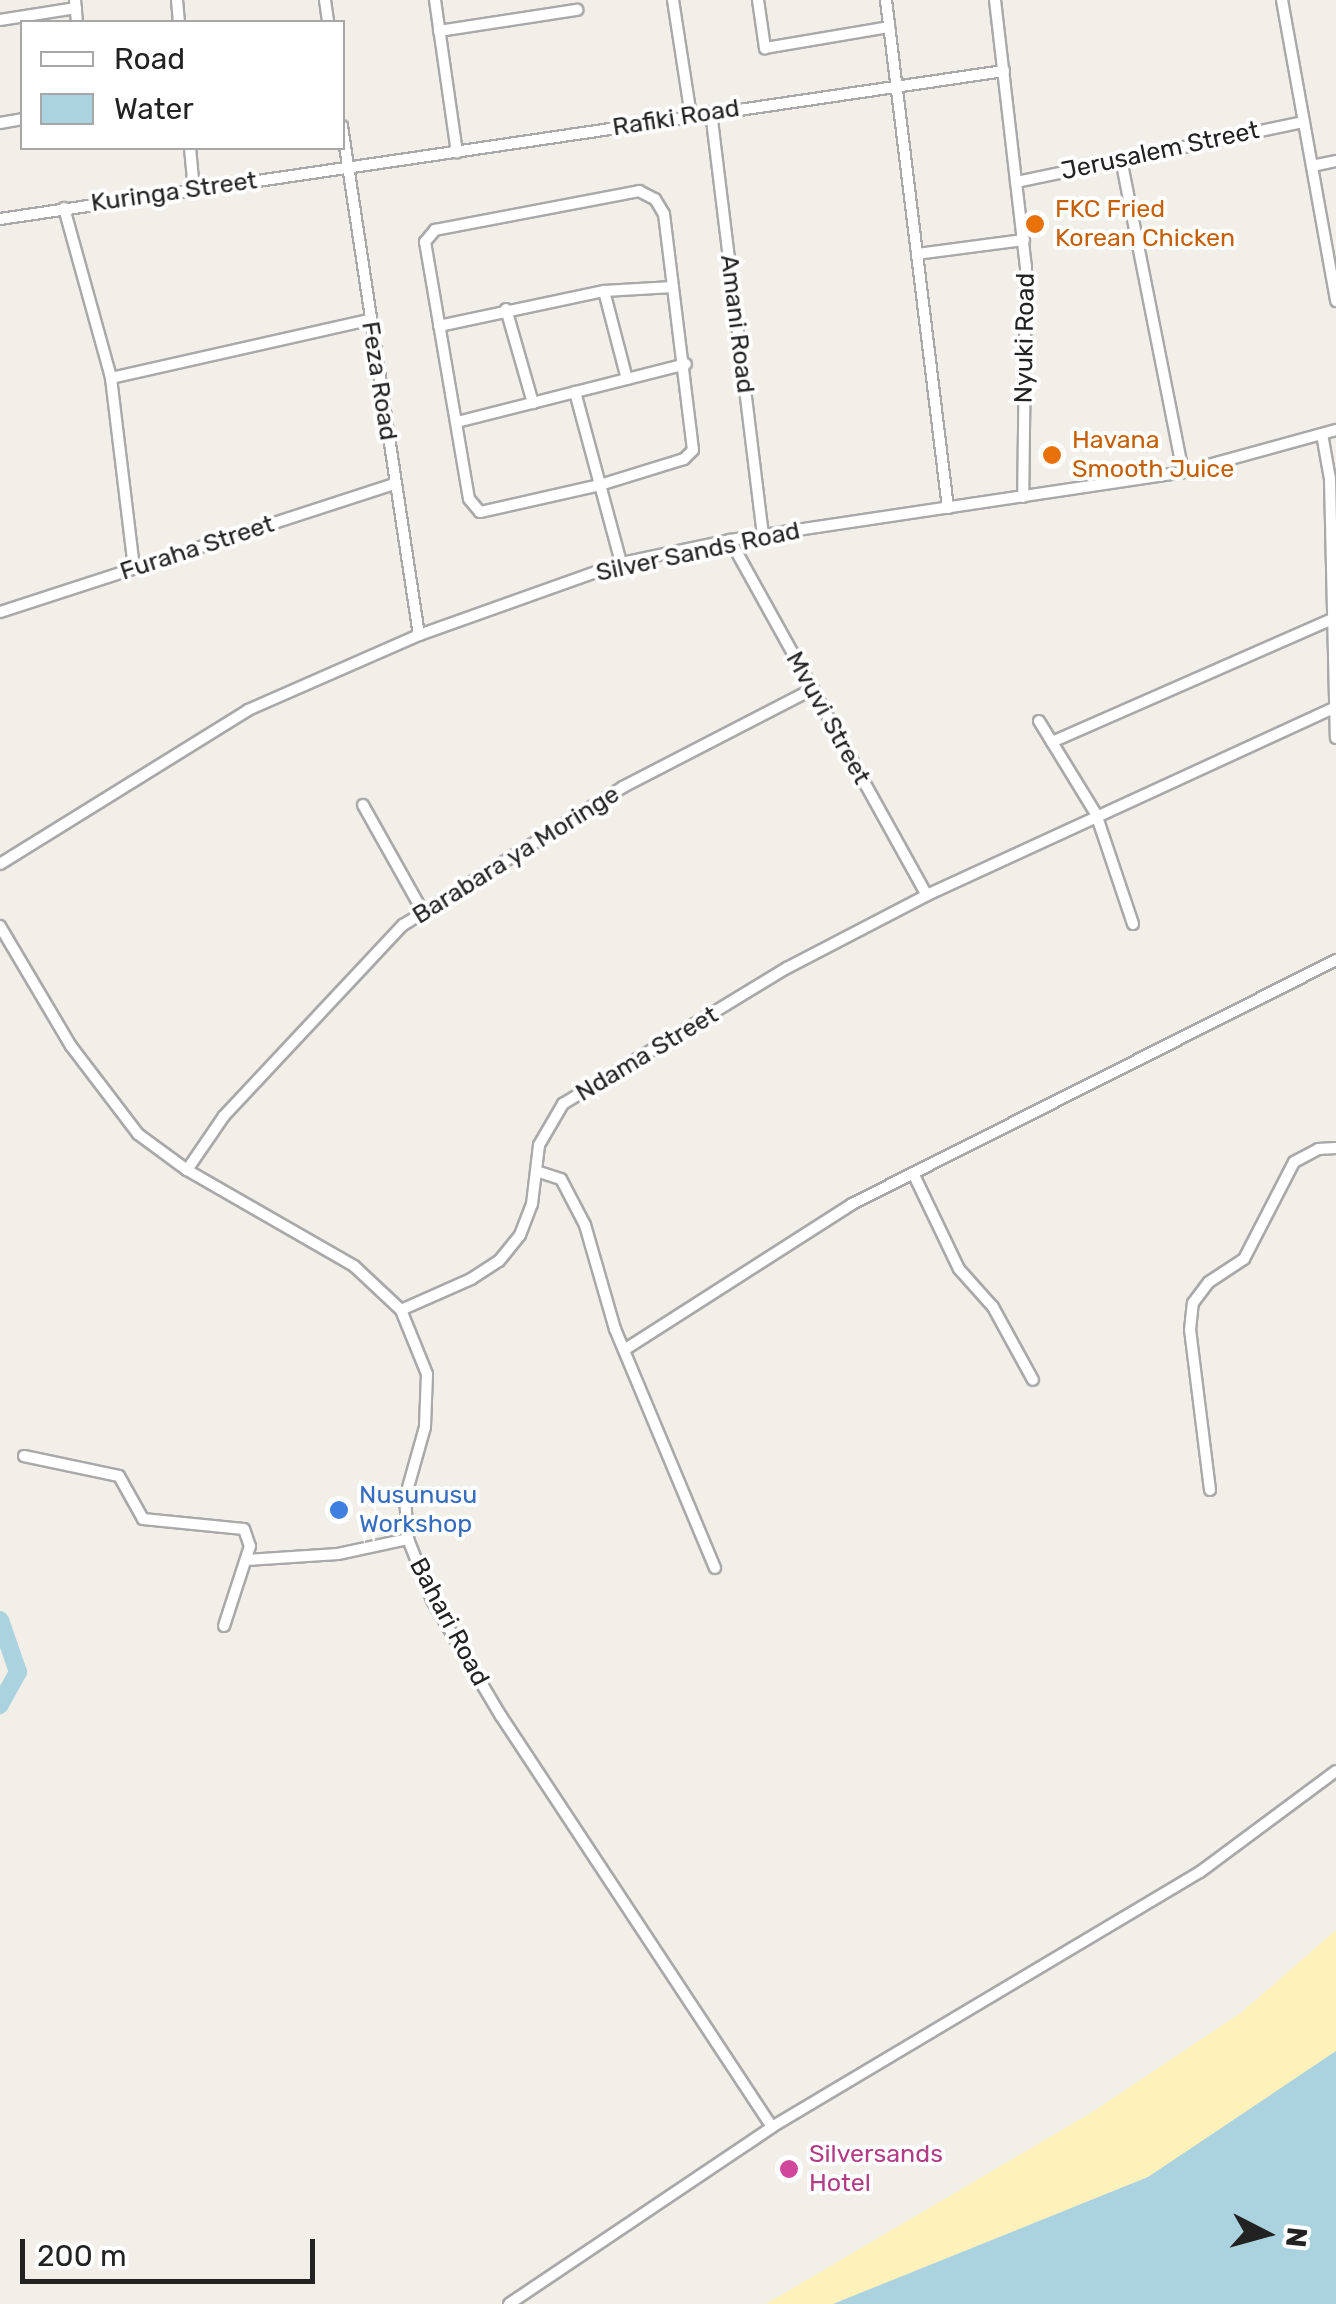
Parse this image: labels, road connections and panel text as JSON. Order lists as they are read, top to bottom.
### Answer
{
  "streets": {
    "street": [
      "Rafiki Road",
      "Jerusalem Street",
      "Kuringa Street",
      "Amani Road",
      "Nyuki Road",
      "Feza Road",
      "Furaha Street",
      "Silver Sands Road",
      "Mvuvi Street",
      "Barabara ya Moringe",
      "Ndama Street",
      "Bahari Road"
    ]
  },
  "crossings": [
    ["Rafiki Road", "Kuringa Street"],
    ["Rafiki Road", "Amani Road"],
    ["Rafiki Road", "Nyuki Road"],
    ["Rafiki Road", "Feza Road"],
    ["Jerusalem Street", "Nyuki Road"],
    ["Kuringa Street", "Feza Road"],
    ["Amani Road", "Silver Sands Road"],
    ["Nyuki Road", "Silver Sands Road"],
    ["Feza Road", "Furaha Street"],
    ["Feza Road", "Silver Sands Road"],
    ["Silver Sands Road", "Mvuvi Street"],
    ["Mvuvi Street", "Barabara ya Moringe"],
    ["Mvuvi Street", "Ndama Street"],
    ["Barabara ya Moringe", "Bahari Road"],
    ["Ndama Street", "Bahari Road"]
  ],
  "places": [
    "FKC Fried Korean Chicken",
    "Havana Smooth Juice",
    "Nusunusu Workshop",
    "Silversands Hotel"
  ],
  "legend": ["Road", "Water"],
  "scale_bar": "200 m",
  "north": "right"
}
